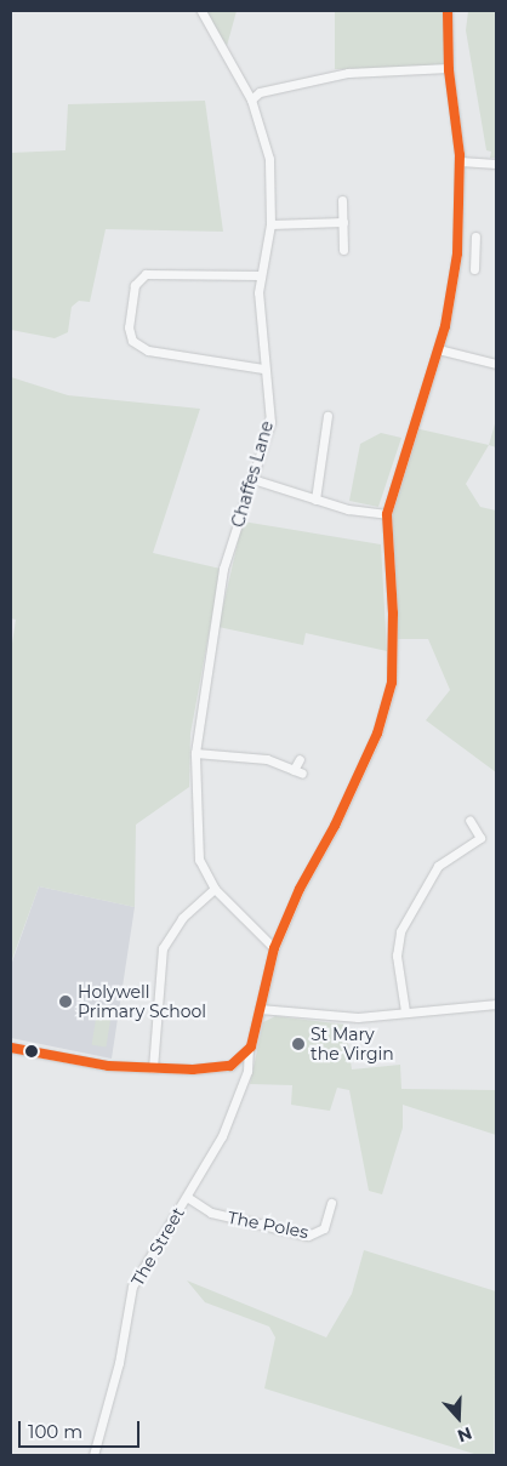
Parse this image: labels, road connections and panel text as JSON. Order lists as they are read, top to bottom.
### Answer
{
  "streets": {
    "street": ["Chaffes Lane", "The Poles", "The Street"]
  },
  "crossings": [
    ["Chaffes Lane", "The Street"],
    ["The Poles", "The Street"]
  ],
  "places": ["Holywell Primary School", "St Mary the Virgin"],
  "scale_bar": "100 m",
  "north": "bottom"
}
